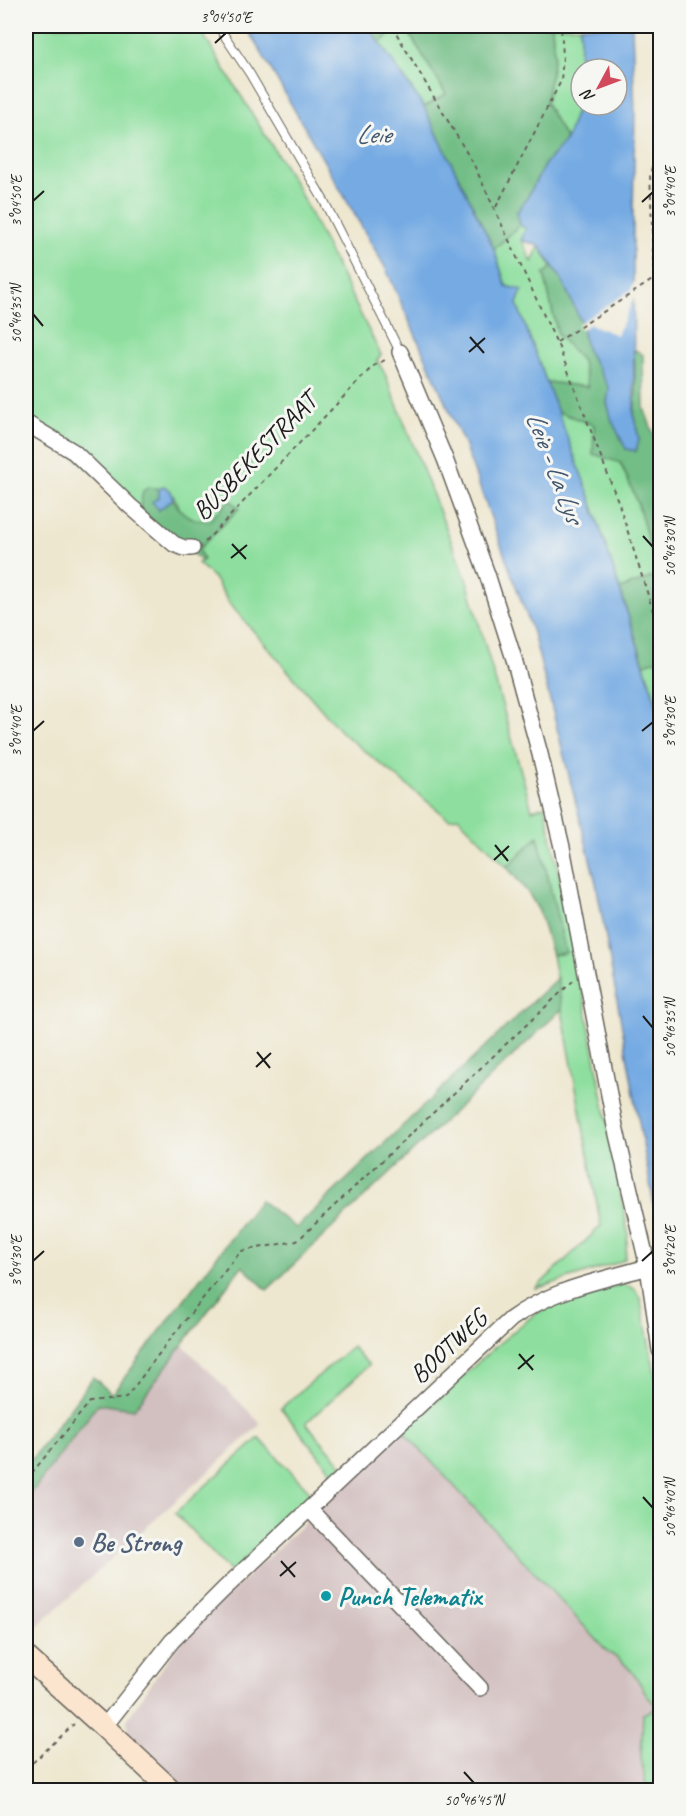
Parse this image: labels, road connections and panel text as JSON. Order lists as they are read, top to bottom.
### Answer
{
  "streets": {
    "street": ["BUSBEKESTRAAT", "BOOTWEG"]
  },
  "water": ["Leie", "Leie - La Lys"],
  "places": ["Be Strong", "Punch Telematix"],
  "north": "bottom left",
  "coordinates": [
    "3°04'50\"E",
    "3°04'40\"E",
    "50°46'35\"N",
    "50°46'30\"N",
    "3°04'30\"E",
    "3°04'20\"E",
    "50°46'40\"N",
    "50°46'45\"N"
  ]
}
